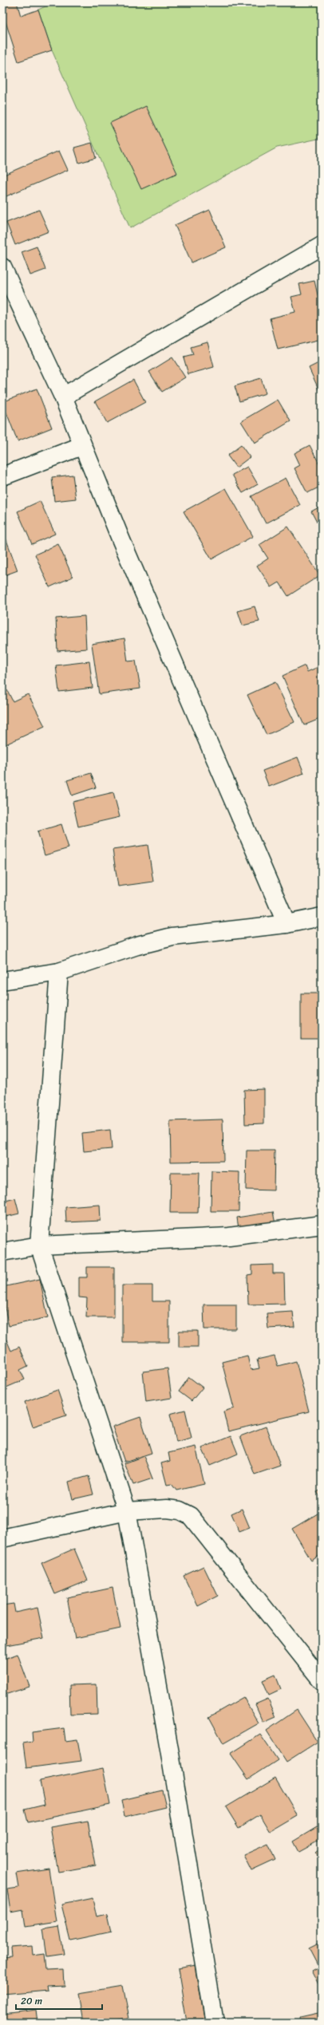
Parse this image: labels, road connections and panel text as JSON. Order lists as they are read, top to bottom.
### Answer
{
  "scale_bar": "20 m"
}
